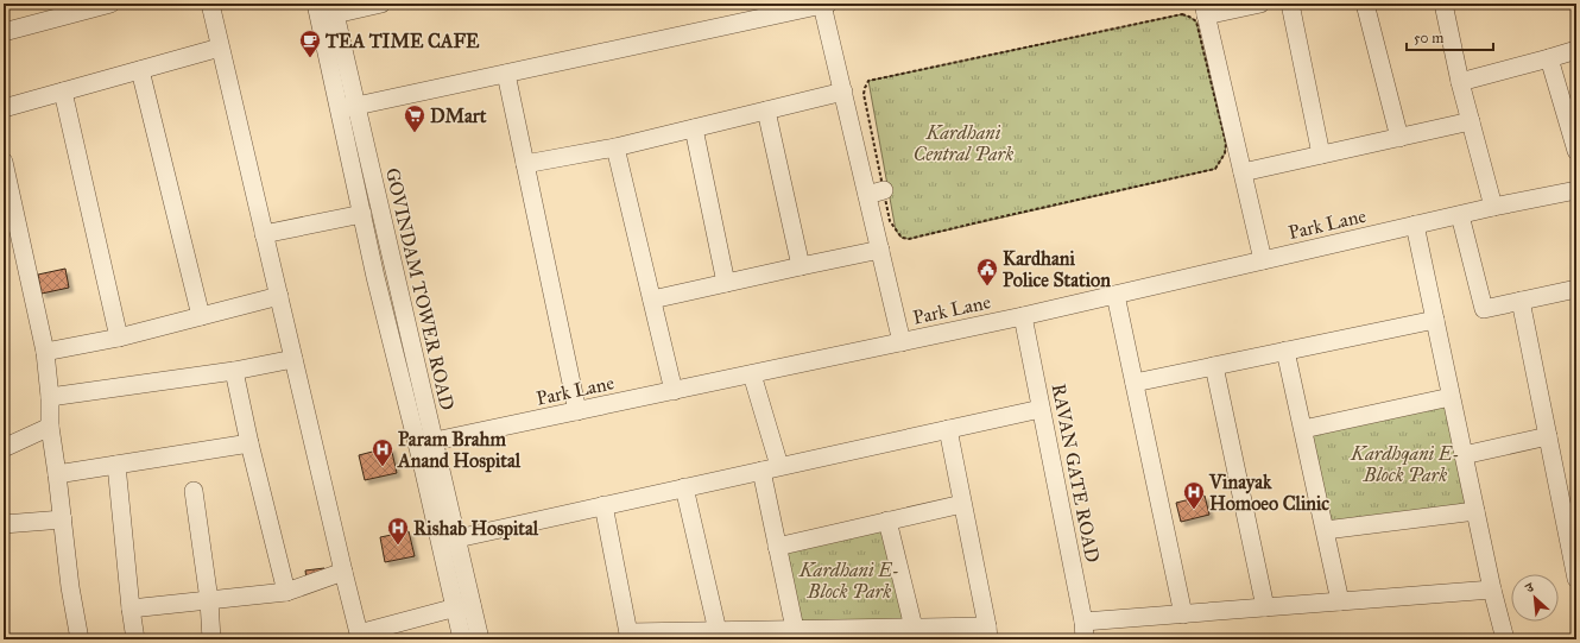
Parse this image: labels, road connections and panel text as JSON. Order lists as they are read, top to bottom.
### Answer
{
  "streets": {
    "street": ["Park Lane", "GOVINDAM TOWER ROAD", "RAVAN GATE ROAD"]
  },
  "crossings": [
    ["Park Lane", "GOVINDAM TOWER ROAD"],
    ["Park Lane", "RAVAN GATE ROAD"]
  ],
  "parks": ["Kardhani Central Park", "Kardhqani E- Block Park", "Kardhani E- Block Park"],
  "places": {
    "cafe": ["TEA TIME CAFE"],
    "supermarket": ["DMart"],
    "public building": ["Kardhani Police Station"],
    "hospital": ["Param Brahm Anand Hospital", "Vinayak Homoeo Clinic", "Rishab Hospital"]
  },
  "scale_bar": "50 m",
  "north": "top left"
}
